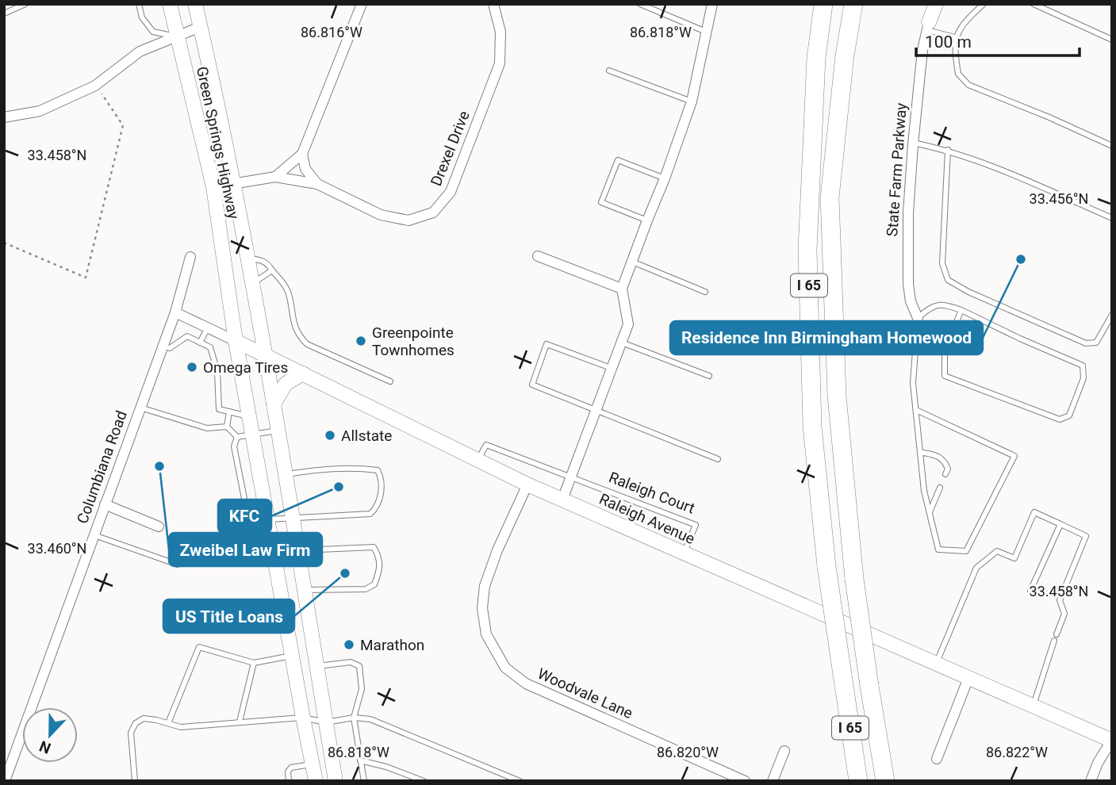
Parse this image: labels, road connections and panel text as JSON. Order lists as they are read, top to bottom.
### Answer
{
  "streets": {
    "highway": ["I 65"],
    "main road": ["Green Springs Highway", "State Farm Parkway", "Raleigh Avenue"],
    "street": ["Drexel Drive", "Columbiana Road", "Woodvale Lane"],
    "lane": ["Raleigh Court"]
  },
  "crossings": [
    ["Green Springs Highway", "Raleigh Avenue"],
    ["Columbiana Road", "Raleigh Avenue"],
    ["Raleigh Court", "Raleigh Avenue"],
    ["Raleigh Avenue", "Woodvale Lane"]
  ],
  "places": [
    "Residence Inn Birmingham Homewood",
    "Greenpointe Townhomes",
    "Omega Tires",
    "Allstate",
    "Zweibel Law Firm",
    "KFC",
    "US Title Loans",
    "Marathon"
  ],
  "scale_bar": "100 m",
  "north": "bottom",
  "coordinates": [
    "86.816°W",
    "86.818°W",
    "33.458°N",
    "33.456°N",
    "33.460°N",
    "86.820°W",
    "86.822°W"
  ]
}
